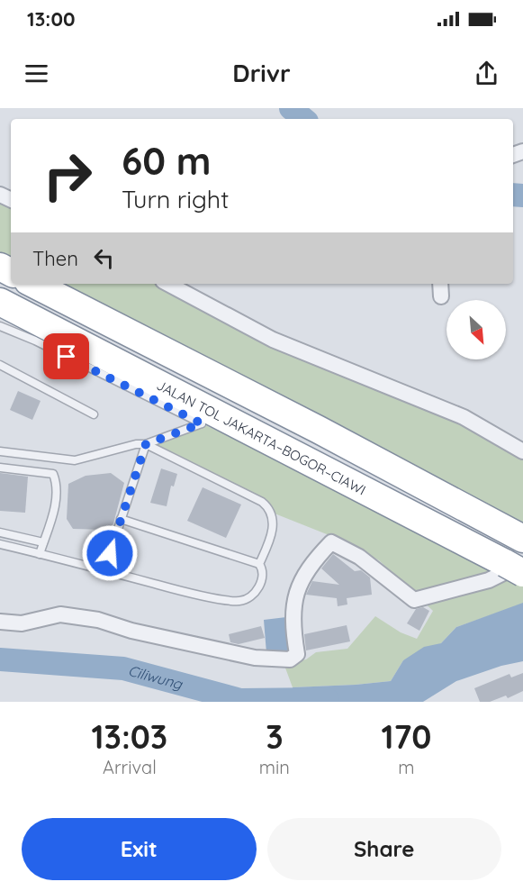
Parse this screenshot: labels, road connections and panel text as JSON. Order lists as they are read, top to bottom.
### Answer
{
  "streets": {
    "highway": ["JALAN TOL JAKARTA–BOGOR–CIAWI"]
  },
  "water": ["Ciliwung"],
  "north": "bottom right",
  "page": {
    "status": "13:00",
    "header": "Drivr",
    "turn": ["60 m", "Turn right"],
    "then": "Then",
    "eta": [
      "13:03",
      "Arrival",
      "3",
      "min",
      "170",
      "m"
    ],
    "buttons": ["Exit", "Share"]
  }
}
